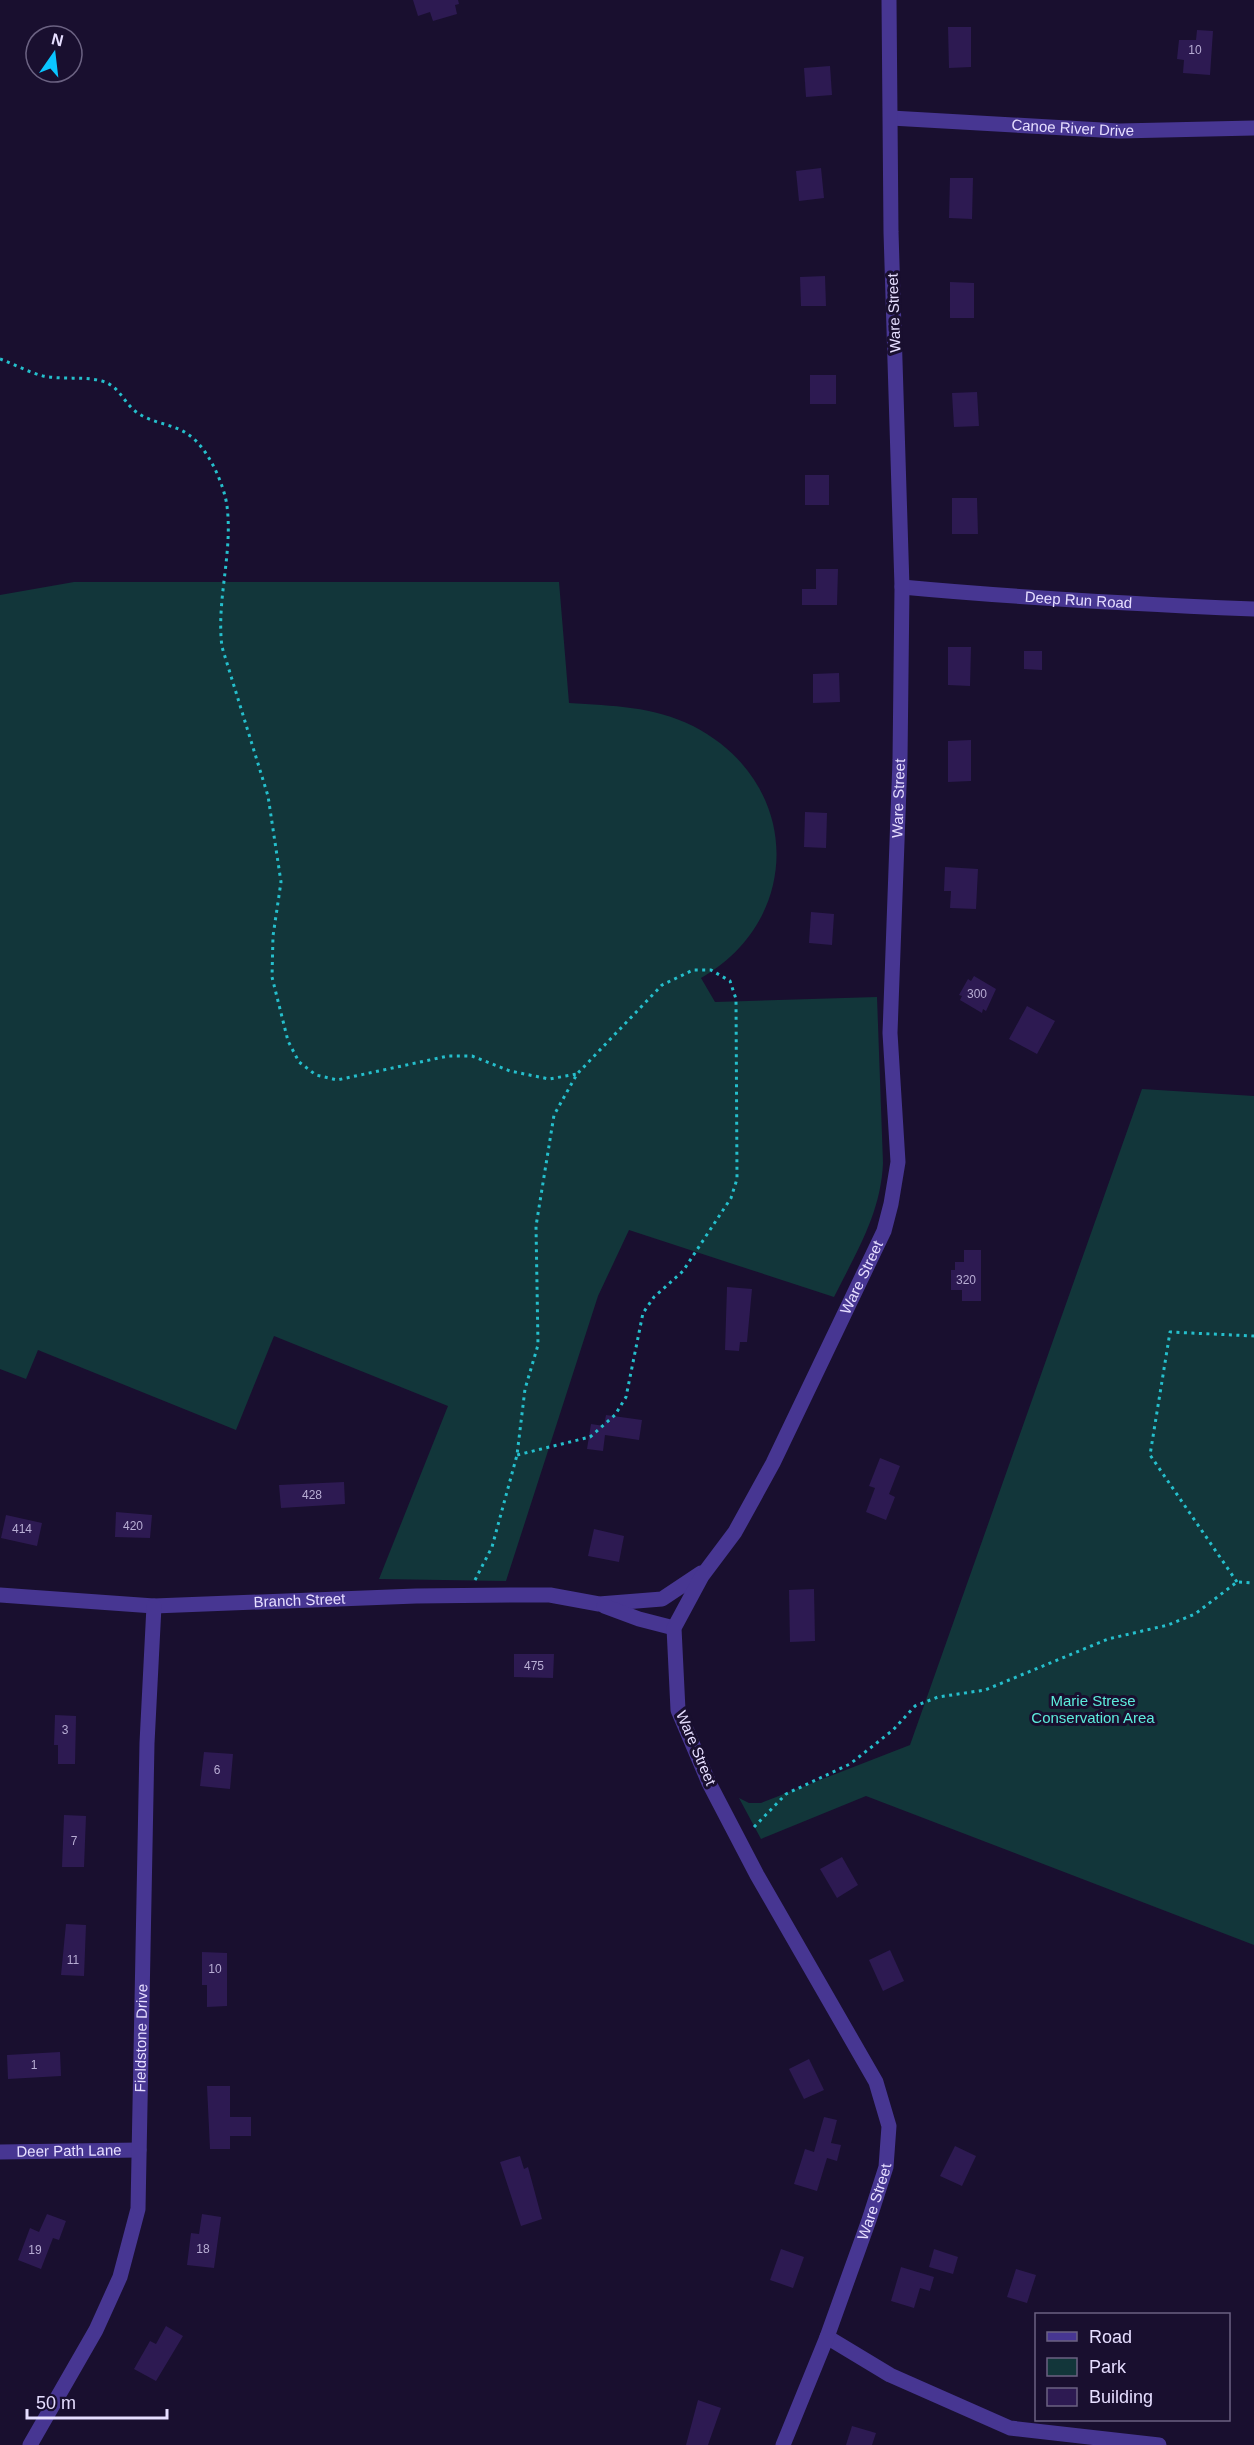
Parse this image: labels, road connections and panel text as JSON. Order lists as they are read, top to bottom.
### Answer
{
  "streets": {
    "street": [
      "Canoe River Drive",
      "Ware Street",
      "Deep Run Road",
      "Branch Street",
      "Fieldstone Drive",
      "Deer Path Lane"
    ]
  },
  "crossings": [
    ["Canoe River Drive", "Ware Street"],
    ["Ware Street", "Deep Run Road"],
    ["Ware Street", "Branch Street"],
    ["Branch Street", "Fieldstone Drive"],
    ["Fieldstone Drive", "Deer Path Lane"]
  ],
  "parks": ["Marie Strese Conservation Area"],
  "house_numbers": [
    "10",
    "300",
    "320",
    "428",
    "420",
    "414",
    "475",
    "3",
    "6",
    "7",
    "11",
    "10",
    "1",
    "18",
    "19"
  ],
  "legend": ["Road", "Park", "Building"],
  "scale_bar": "50 m",
  "north": "top"
}
